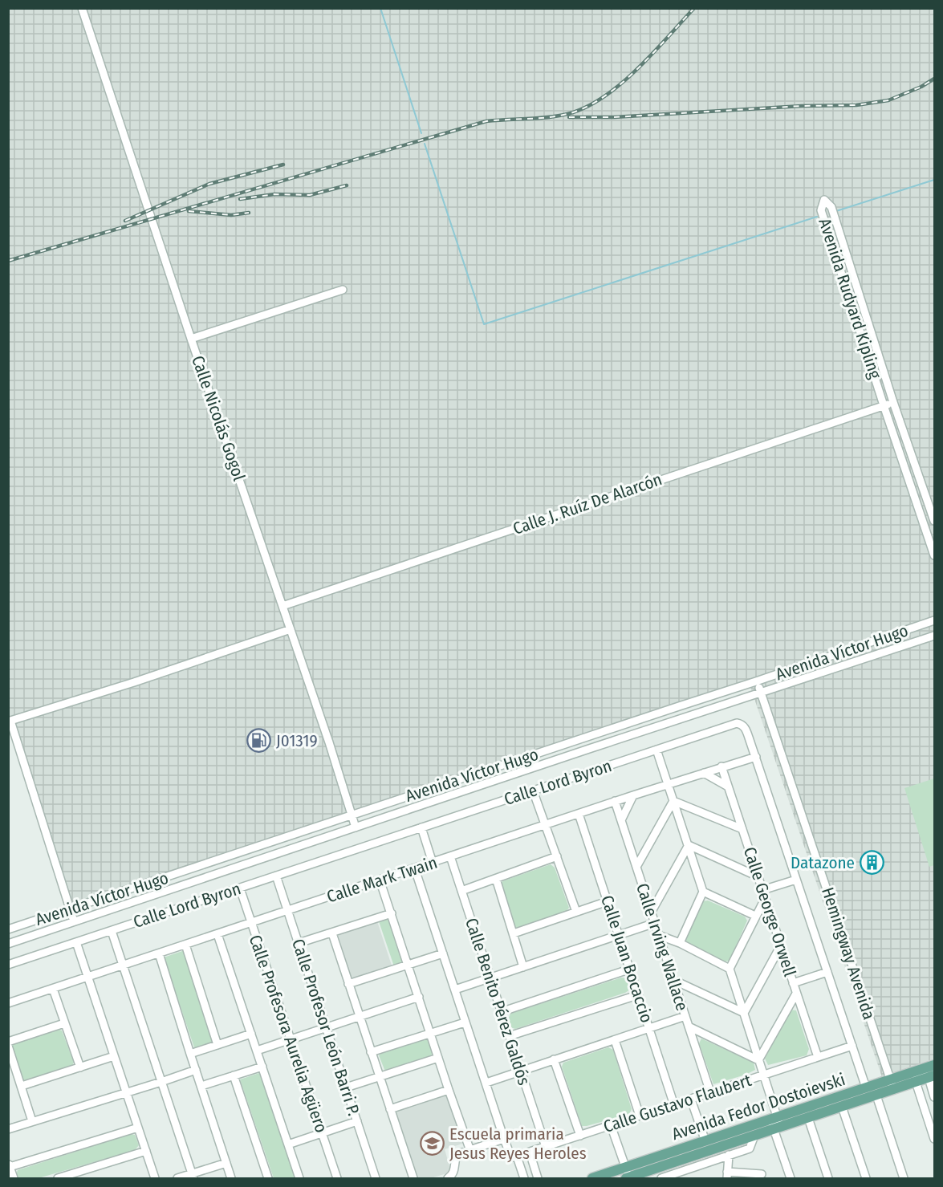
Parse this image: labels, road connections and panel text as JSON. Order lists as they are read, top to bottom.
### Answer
{
  "streets": {
    "main road": ["Avenida Fedor Dostoievski"],
    "street": [
      "Avenida Rudyard Kipling",
      "Calle Nicolás Gogol",
      "Calle J. Ruíz De Alarcón",
      "Avenida Víctor Hugo",
      "Calle Lord Byron",
      "Calle Mark Twain",
      "Calle George Orwell",
      "Calle Irving Wallace",
      "Hemingway Avenida",
      "Calle Juan Bocaccio",
      "Calle Benito Pérez Galdós",
      "Calle Profesor León Barri P.",
      "Calle Profesora Aurelia Agüero",
      "Calle Gustavo Flaubert"
    ]
  },
  "crossings": [
    ["Avenida Rudyard Kipling", "Calle J. Ruíz De Alarcón"],
    ["Calle Nicolás Gogol", "Calle J. Ruíz De Alarcón"],
    ["Calle Nicolás Gogol", "Avenida Víctor Hugo"],
    ["Avenida Víctor Hugo", "Hemingway Avenida"],
    ["Calle Lord Byron", "Calle Mark Twain"],
    ["Calle Lord Byron", "Calle Profesor León Barri P."],
    ["Calle Lord Byron", "Calle Profesora Aurelia Agüero"],
    ["Calle Lord Byron", "Calle Gustavo Flaubert"],
    ["Calle Lord Byron", "Avenida Fedor Dostoievski"],
    ["Calle Mark Twain", "Calle George Orwell"],
    ["Calle Mark Twain", "Calle Irving Wallace"],
    ["Calle Mark Twain", "Calle Juan Bocaccio"],
    ["Calle Mark Twain", "Calle Benito Pérez Galdós"],
    ["Calle Mark Twain", "Calle Profesor León Barri P."],
    ["Calle Mark Twain", "Calle Profesora Aurelia Agüero"],
    ["Calle George Orwell", "Calle Gustavo Flaubert"],
    ["Calle Irving Wallace", "Calle Gustavo Flaubert"],
    ["Hemingway Avenida", "Avenida Fedor Dostoievski"],
    ["Calle Juan Bocaccio", "Calle Gustavo Flaubert"],
    ["Calle Benito Pérez Galdós", "Calle Gustavo Flaubert"]
  ],
  "places": {
    "fuel station": ["J01319"],
    "building": ["Datazone"],
    "school or university": ["Escuela primaria Jesus Reyes Heroles"]
  }
}
